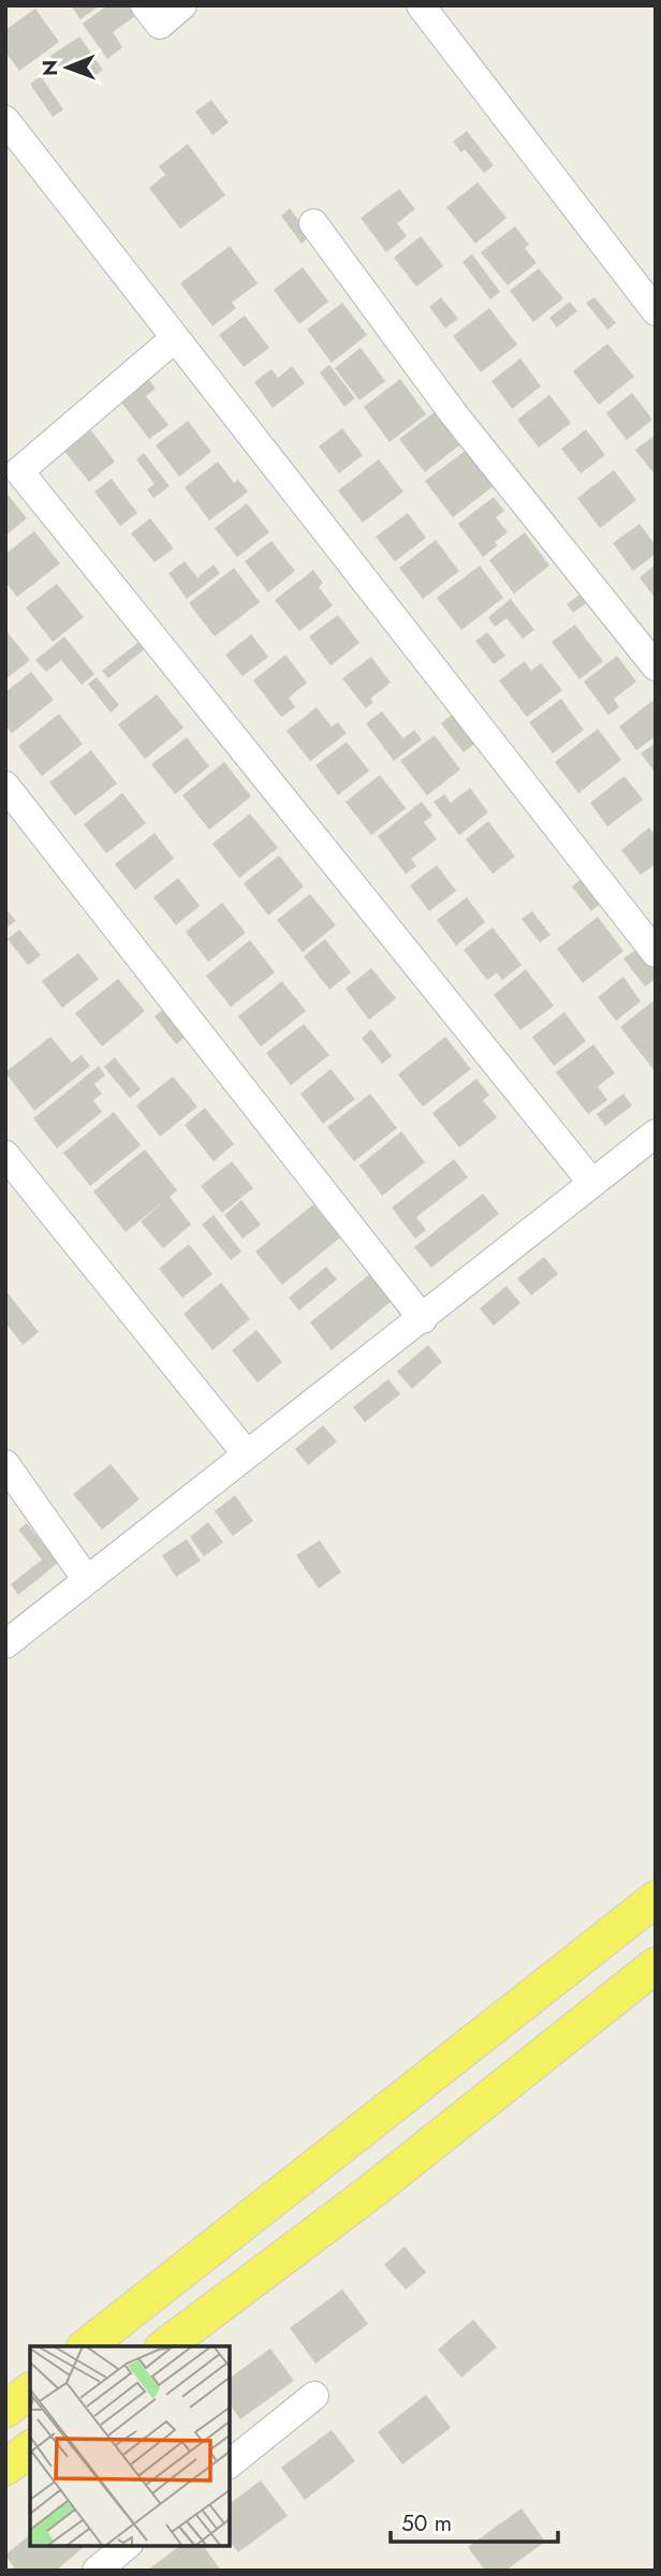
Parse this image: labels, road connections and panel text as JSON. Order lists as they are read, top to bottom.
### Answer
{
  "scale_bar": "50 m",
  "north": "left"
}
